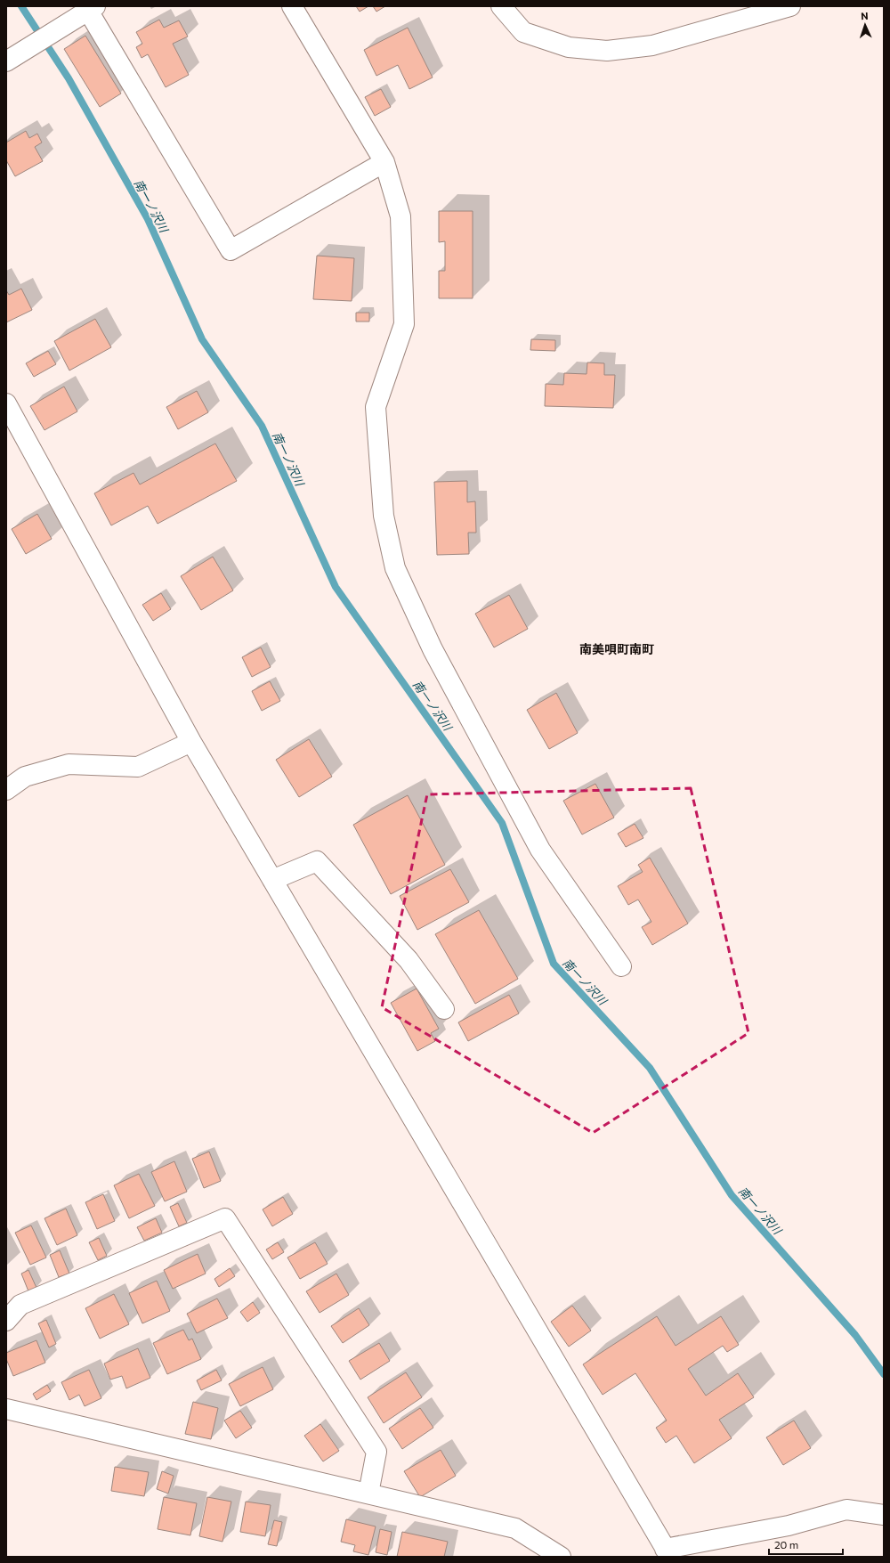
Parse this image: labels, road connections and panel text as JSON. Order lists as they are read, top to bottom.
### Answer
{
  "districts": ["南美唄町南町"],
  "water": ["南一ノ沢川"],
  "scale_bar": "20 m",
  "north": "top"
}
